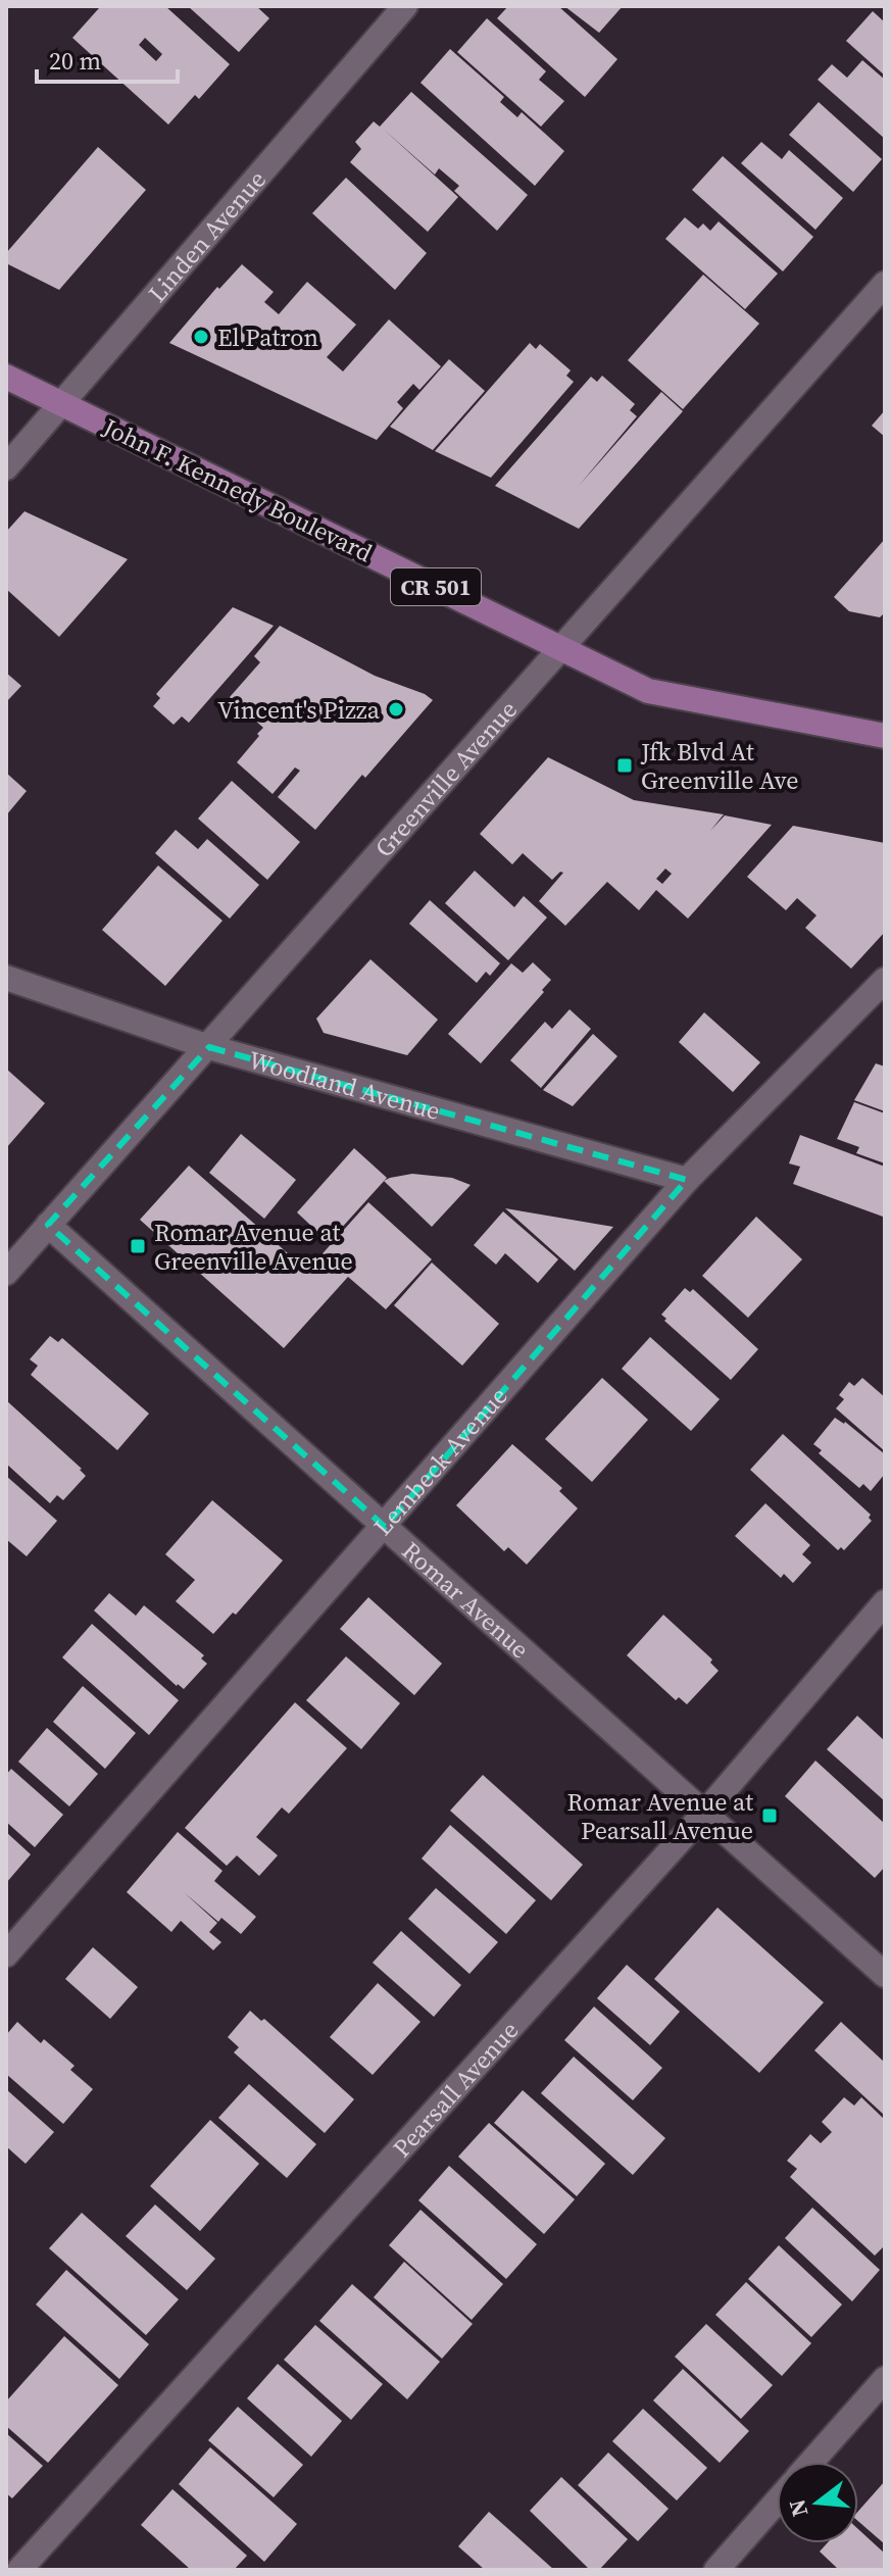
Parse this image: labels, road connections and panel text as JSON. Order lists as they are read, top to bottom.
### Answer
{
  "streets": {
    "main road": ["John F. Kennedy Boulevard", "CR 501"],
    "street": [
      "Linden Avenue",
      "Greenville Avenue",
      "Woodland Avenue",
      "Lembeck Avenue",
      "Romar Avenue",
      "Pearsall Avenue"
    ]
  },
  "crossings": [
    ["Linden Avenue", "John F. Kennedy Boulevard"],
    ["John F. Kennedy Boulevard", "Greenville Avenue"],
    ["Greenville Avenue", "Woodland Avenue"],
    ["Greenville Avenue", "Romar Avenue"],
    ["Woodland Avenue", "Lembeck Avenue"],
    ["Lembeck Avenue", "Romar Avenue"],
    ["Romar Avenue", "Pearsall Avenue"]
  ],
  "places": {
    "other": ["El Patron", "Vincent's Pizza"],
    "transit": ["Jfk Blvd At Greenville Ave", "Romar Avenue at Greenville Avenue", "Romar Avenue at Pearsall Avenue"]
  },
  "scale_bar": "20 m",
  "north": "left"
}
